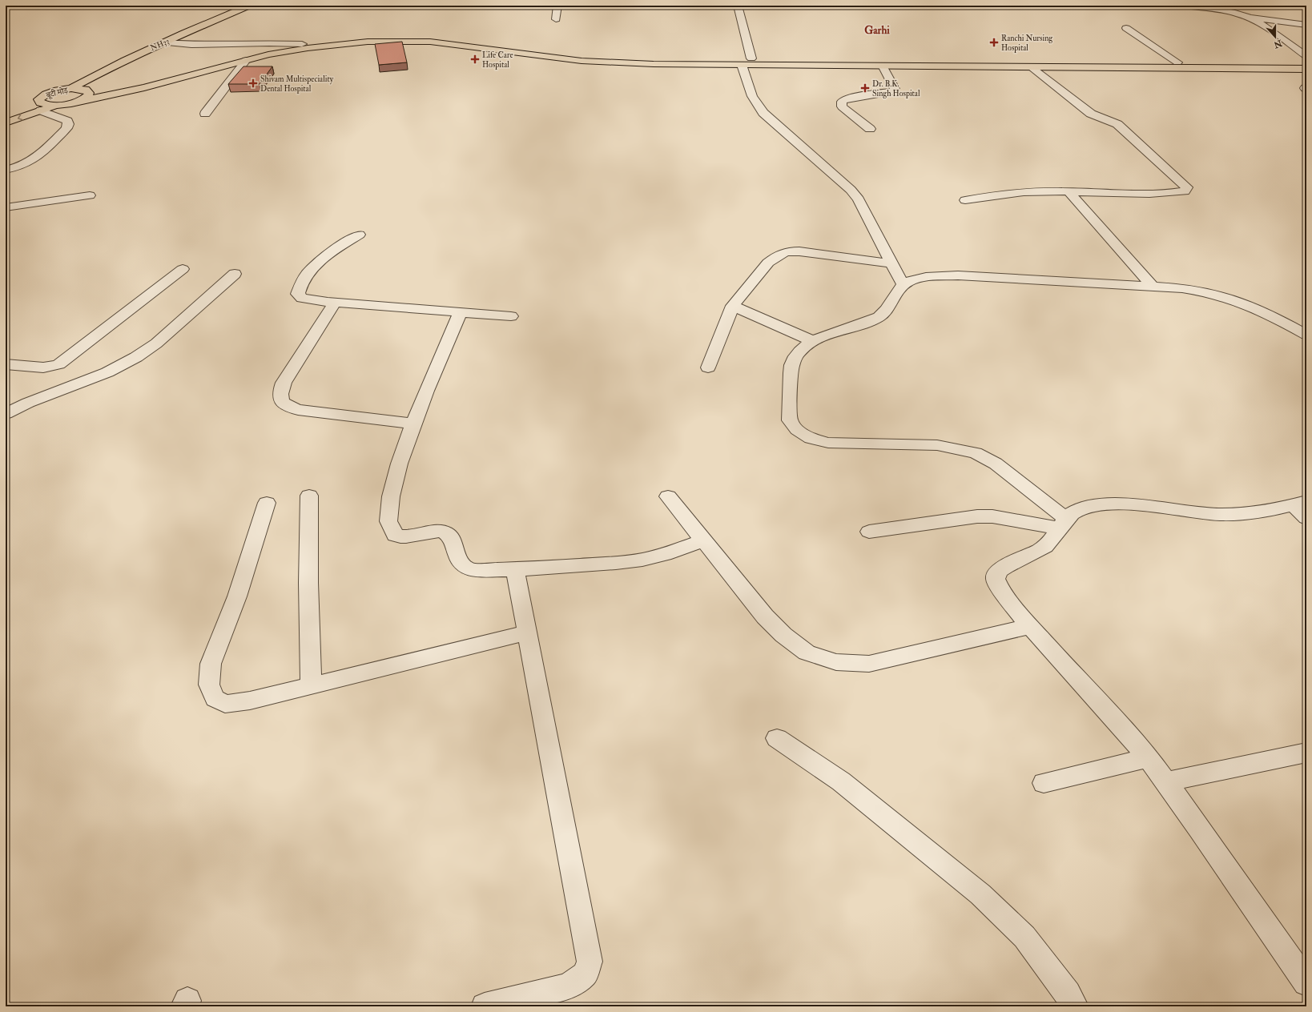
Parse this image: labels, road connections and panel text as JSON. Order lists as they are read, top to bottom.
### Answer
{
  "streets": {
    "main road": ["NH33", "बूटी मोड़"]
  },
  "crossings": [
    ["NH33", "बूटी मोड़"]
  ],
  "districts": ["Garhi"],
  "places": {
    "health": [
      "Ranchi Nursing Hospital",
      "Life Care Hospital",
      "Shivam Multispeciality Dental Hospital",
      "Dr. B.K. Singh Hospital"
    ]
  },
  "north": "bottom"
}
